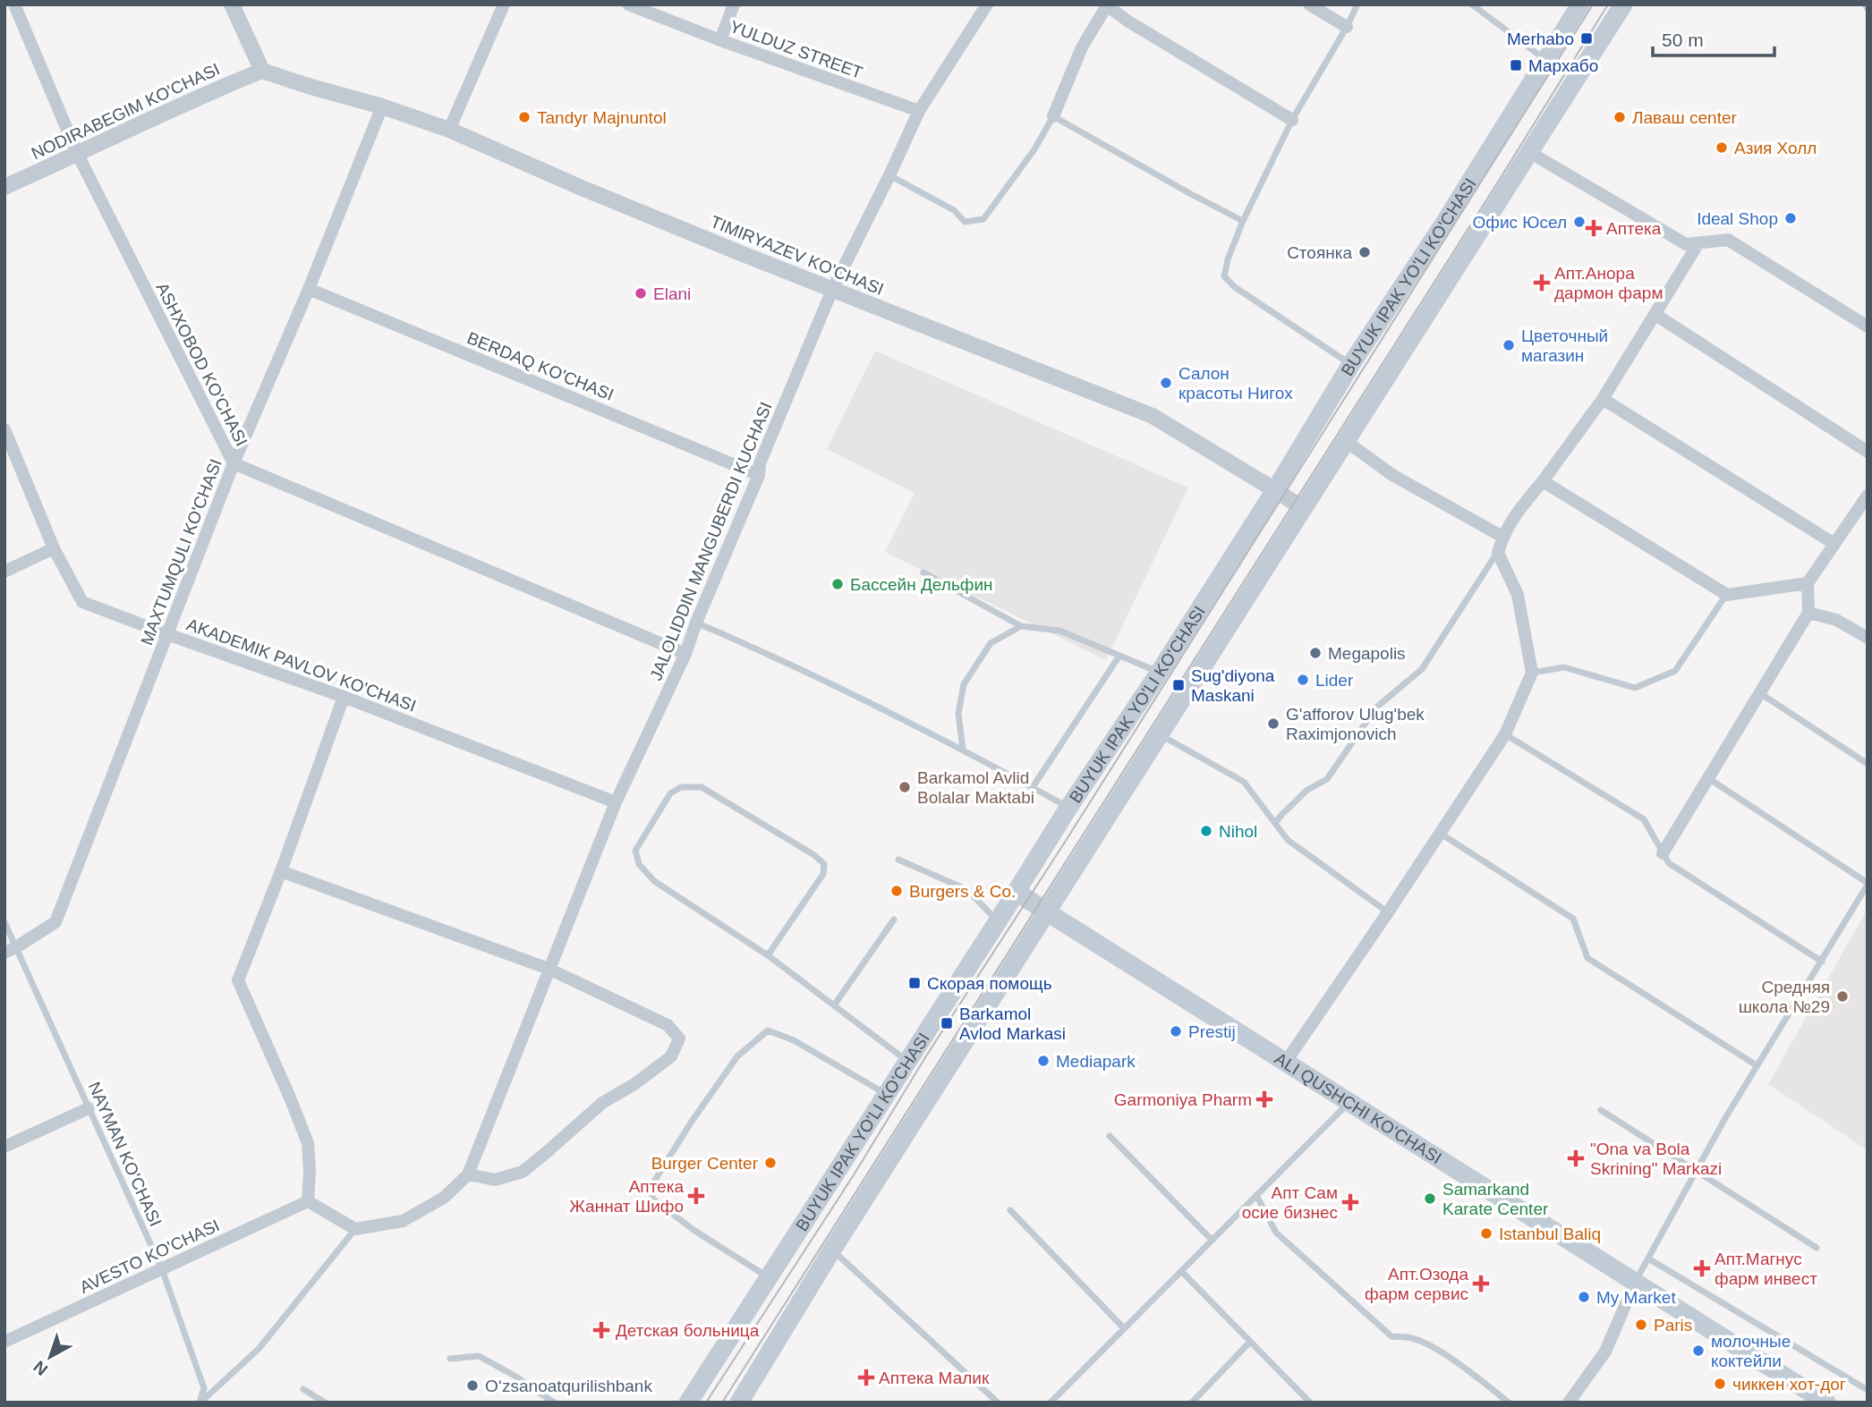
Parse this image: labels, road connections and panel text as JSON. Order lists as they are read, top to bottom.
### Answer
{
  "streets": {
    "main road": ["BUYUK IPAK YO'LI KO'CHASI", "ALI QUSHCHI KO'CHASI"],
    "street": [
      "YULDUZ STREET",
      "NODIRABEGIM KO'CHASI",
      "TIMIRYAZEV KO'CHASI",
      "ASHXOBOD KO'CHASI",
      "BERDAQ KO'CHASI",
      "JALOLIDDIN MANGUBERDI KUCHASI",
      "MAXTUMQULI KO'CHASI",
      "AKADEMIK PAVLOV KO'CHASI",
      "AVESTO KO'CHASI"
    ],
    "lane": ["NAYMAN KO'CHASI"]
  },
  "crossings": [
    ["YULDUZ STREET", "JALOLIDDIN MANGUBERDI KUCHASI"],
    ["NODIRABEGIM KO'CHASI", "TIMIRYAZEV KO'CHASI"],
    ["NODIRABEGIM KO'CHASI", "ASHXOBOD KO'CHASI"],
    ["TIMIRYAZEV KO'CHASI", "BUYUK IPAK YO'LI KO'CHASI"],
    ["TIMIRYAZEV KO'CHASI", "JALOLIDDIN MANGUBERDI KUCHASI"],
    ["TIMIRYAZEV KO'CHASI", "MAXTUMQULI KO'CHASI"],
    ["BUYUK IPAK YO'LI KO'CHASI", "ALI QUSHCHI KO'CHASI"],
    ["ASHXOBOD KO'CHASI", "JALOLIDDIN MANGUBERDI KUCHASI"],
    ["ASHXOBOD KO'CHASI", "MAXTUMQULI KO'CHASI"],
    ["BERDAQ KO'CHASI", "JALOLIDDIN MANGUBERDI KUCHASI"],
    ["BERDAQ KO'CHASI", "MAXTUMQULI KO'CHASI"],
    ["JALOLIDDIN MANGUBERDI KUCHASI", "AKADEMIK PAVLOV KO'CHASI"],
    ["MAXTUMQULI KO'CHASI", "AKADEMIK PAVLOV KO'CHASI"],
    ["MAXTUMQULI KO'CHASI", "NAYMAN KO'CHASI"],
    ["NAYMAN KO'CHASI", "AVESTO KO'CHASI"]
  ],
  "places": {
    "transit": [
      "Merhabo",
      "Мархабо",
      "Sug'diyona Maskani",
      "Скорая помощь",
      "Barkamol Avlod Markasi"
    ],
    "other": [
      "Tandyr Majnuntol",
      "Лаваш center",
      "Азия Холл",
      "Ideal Shop",
      "Офис Юсел",
      "Стоянка",
      "Elani",
      "Цветочный магазин",
      "Салон красоты Нигох",
      "Бассейн Дельфин",
      "Megapolis",
      "Lider",
      "G'afforov Ulug'bek Raximjonovich",
      "Barkamol Avlid Bolalar Maktabi",
      "Nihol",
      "Burgers & Co.",
      "Средняя школа №29",
      "Prestij",
      "Mediapark",
      "Burger Center",
      "Samarkand Karate Center",
      "Istanbul Baliq",
      "My Market",
      "Paris",
      "молочные коктейли",
      "чиккен хот-дог",
      "Oʻzsanoatqurilishbank"
    ],
    "health": [
      "Аптека",
      "Апт.Анора дармон фарм",
      "Garmoniya Pharm",
      "\"Ona va Bola Skrining\" Markazi",
      "Аптека Жаннат Шифо",
      "Апт Сам осие бизнес",
      "Апт.Магнус фарм инвест",
      "Апт.Озода фарм сервис",
      "Детская больница",
      "Аптека Малик"
    ]
  },
  "scale_bar": "50 m",
  "north": "bottom left"
}
